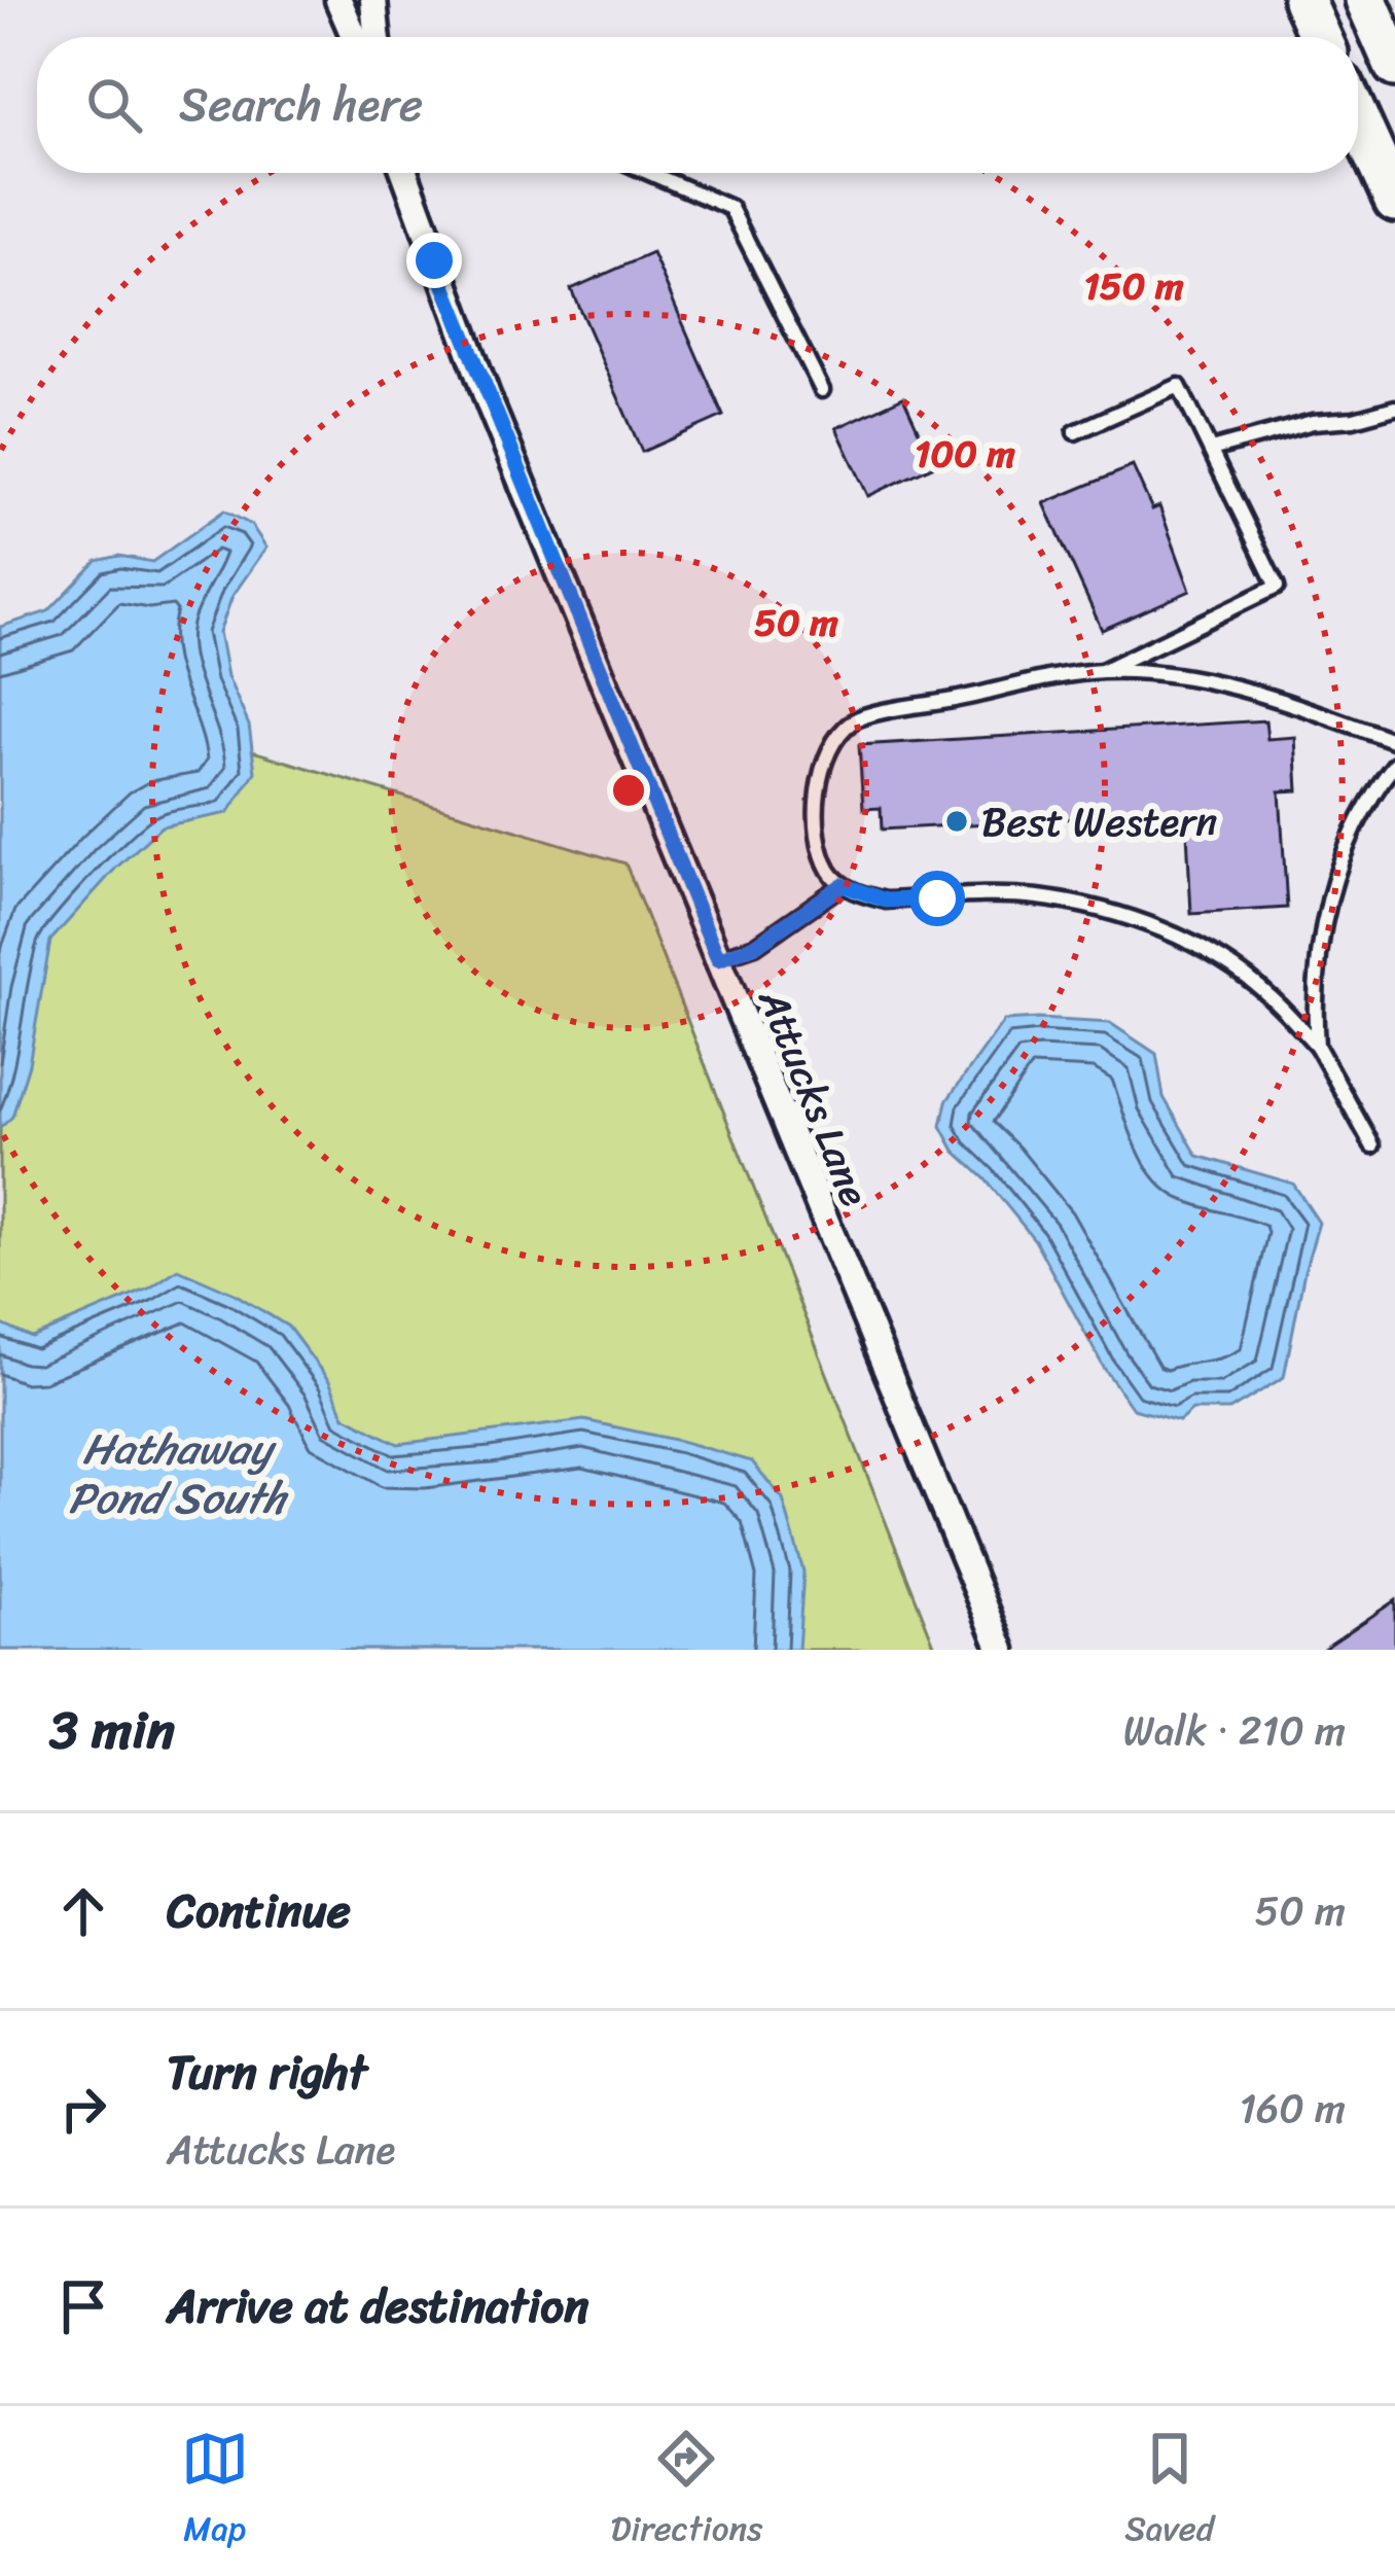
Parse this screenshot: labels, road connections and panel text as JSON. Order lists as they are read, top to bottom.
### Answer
{
  "streets": {
    "street": ["Attucks Lane"]
  },
  "water": ["Hathaway Pond South"],
  "places": ["Best Western"],
  "page": {
    "search": "Search here",
    "heading": ["3 min", "Walk · 210 m"],
    "list": [
      ["Continue", "50 m"],
      ["Turn right", "Attucks Lane", "160 m"],
      "Arrive at destination"
    ],
    "nav": ["Map", "Directions", "Saved"]
  },
  "rings": ["150 m", "100 m", "50 m"]
}
